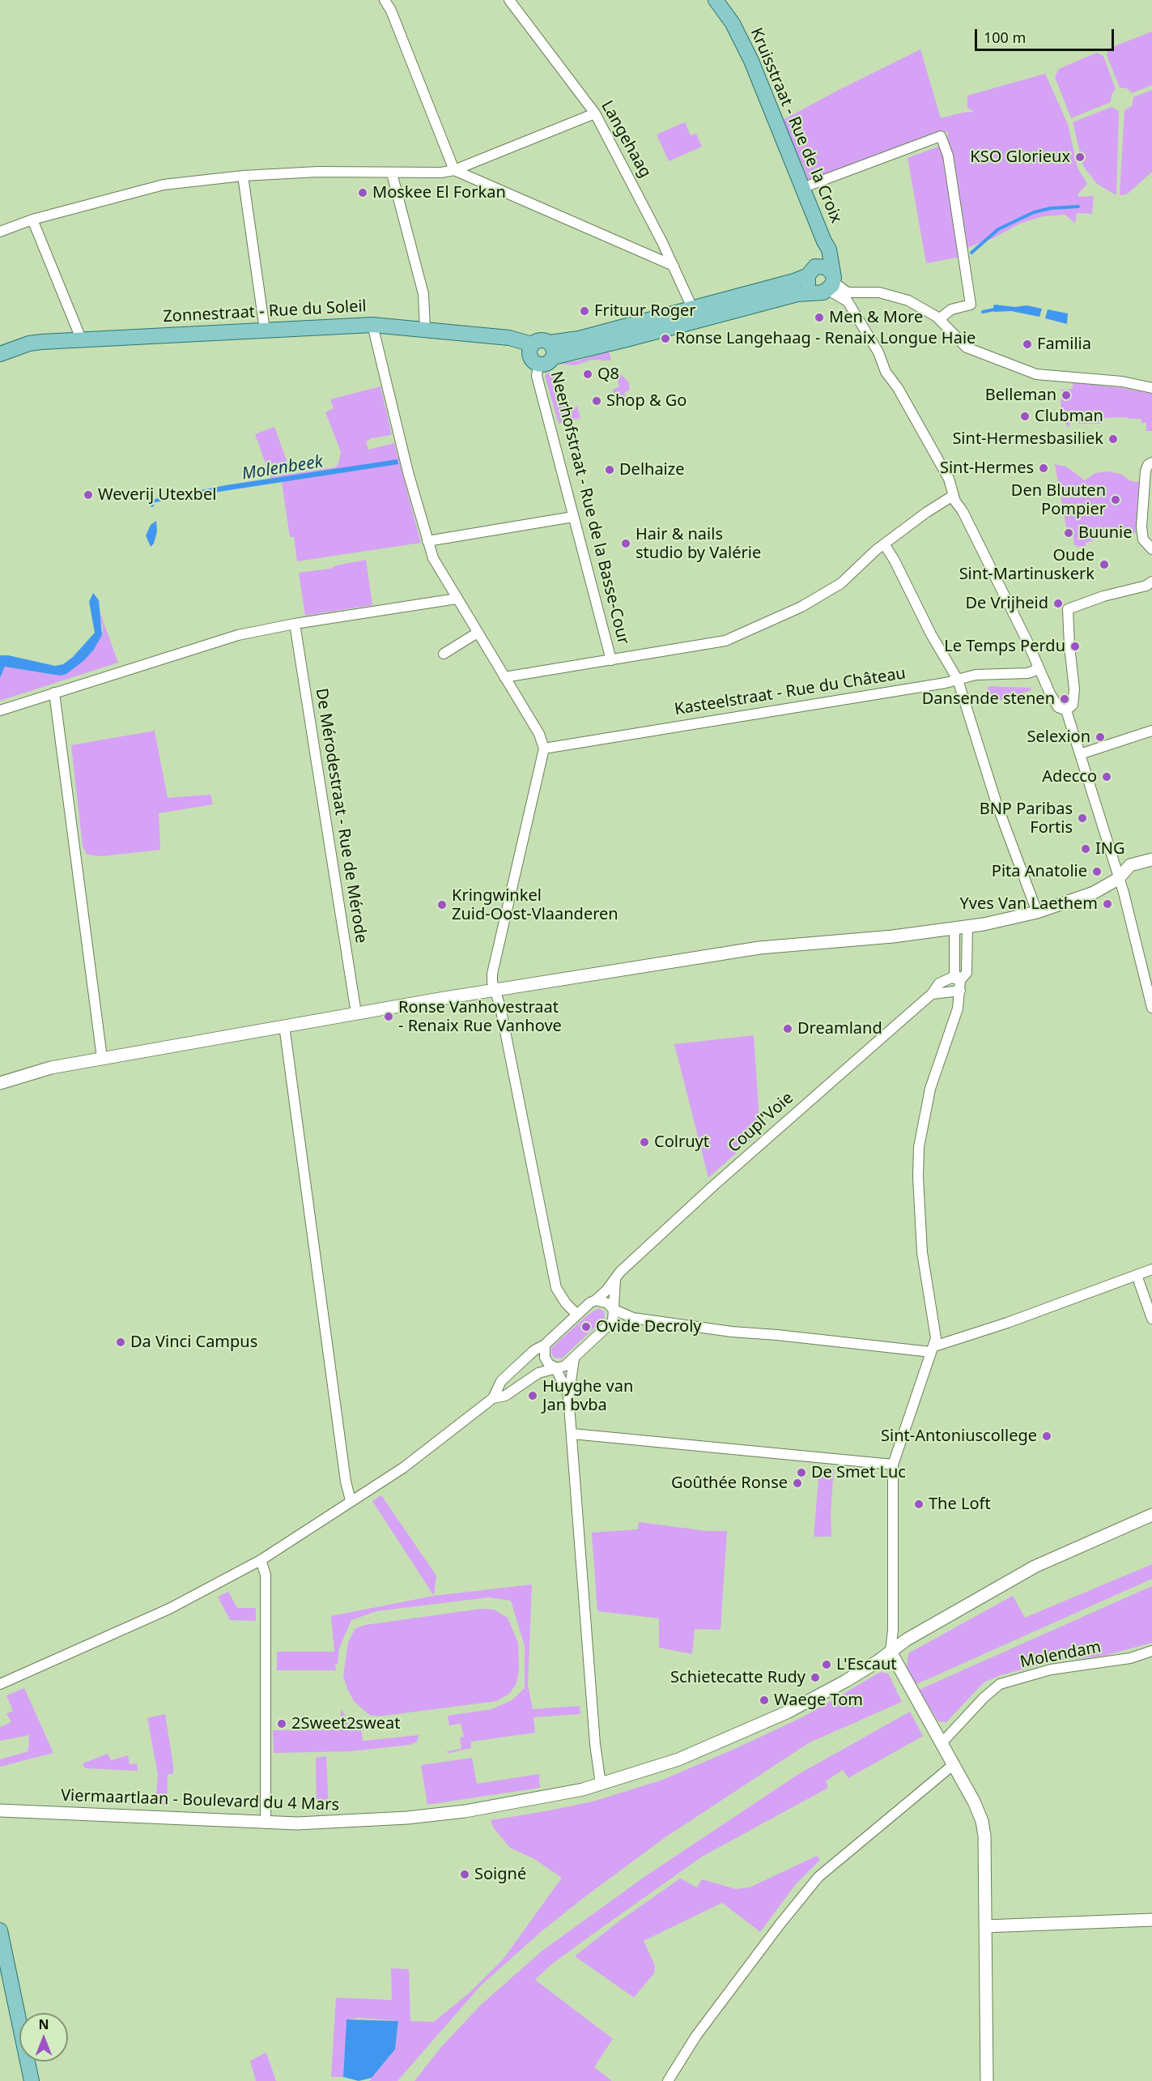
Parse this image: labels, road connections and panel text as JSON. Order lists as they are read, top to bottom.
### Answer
{
  "streets": {
    "main road": ["Kruisstraat - Rue de la Croix", "Zonnestraat - Rue du Soleil"],
    "street": [
      "Langehaag",
      "Neerhofstraat - Rue de la Basse-Cour",
      "Kasteelstraat - Rue du Château",
      "De Mérodestraat - Rue de Mérode",
      "Coupl'Voie",
      "Molendam",
      "Viermaartlaan - Boulevard du 4 Mars"
    ]
  },
  "crossings": [
    ["Zonnestraat - Rue du Soleil", "Neerhofstraat - Rue de la Basse-Cour"]
  ],
  "water": ["Molenbeek"],
  "places": [
    "KSO Glorieux",
    "Moskee El Forkan",
    "Frituur Roger",
    "Men & More",
    "Ronse Langehaag - Renaix Longue Haie",
    "Familia",
    "Q8",
    "Belleman",
    "Shop & Go",
    "Clubman",
    "Sint-Hermesbasiliek",
    "Sint-Hermes",
    "Delhaize",
    "Weverij Utexbel",
    "Den Bluuten Pompier",
    "Buunie",
    "Hair & nails studio by Valérie",
    "Oude Sint-Martinuskerk",
    "De Vrijheid",
    "Le Temps Perdu",
    "Dansende stenen",
    "Selexion",
    "Adecco",
    "BNP Paribas Fortis",
    "ING",
    "Pita Anatolie",
    "Yves Van Laethem",
    "Kringwinkel Zuid-Oost-Vlaanderen",
    "Ronse Vanhovestraat - Renaix Rue Vanhove",
    "Dreamland",
    "Colruyt",
    "Ovide Decroly",
    "Da Vinci Campus",
    "Huyghe van Jan bvba",
    "Sint-Antoniuscollege",
    "De Smet Luc",
    "Goûthée Ronse",
    "The Loft",
    "L'Escaut",
    "Schietecatte Rudy",
    "Waege Tom",
    "2Sweet2sweat",
    "Soigné"
  ],
  "scale_bar": "100 m",
  "north": "top"
}
